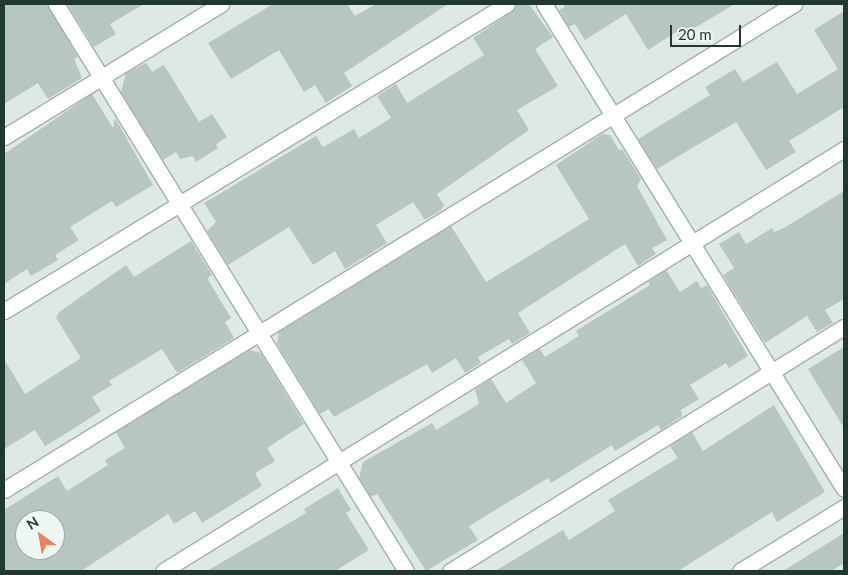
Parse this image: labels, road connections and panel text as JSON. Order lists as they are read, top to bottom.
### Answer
{
  "scale_bar": "20 m",
  "north": "top left"
}
